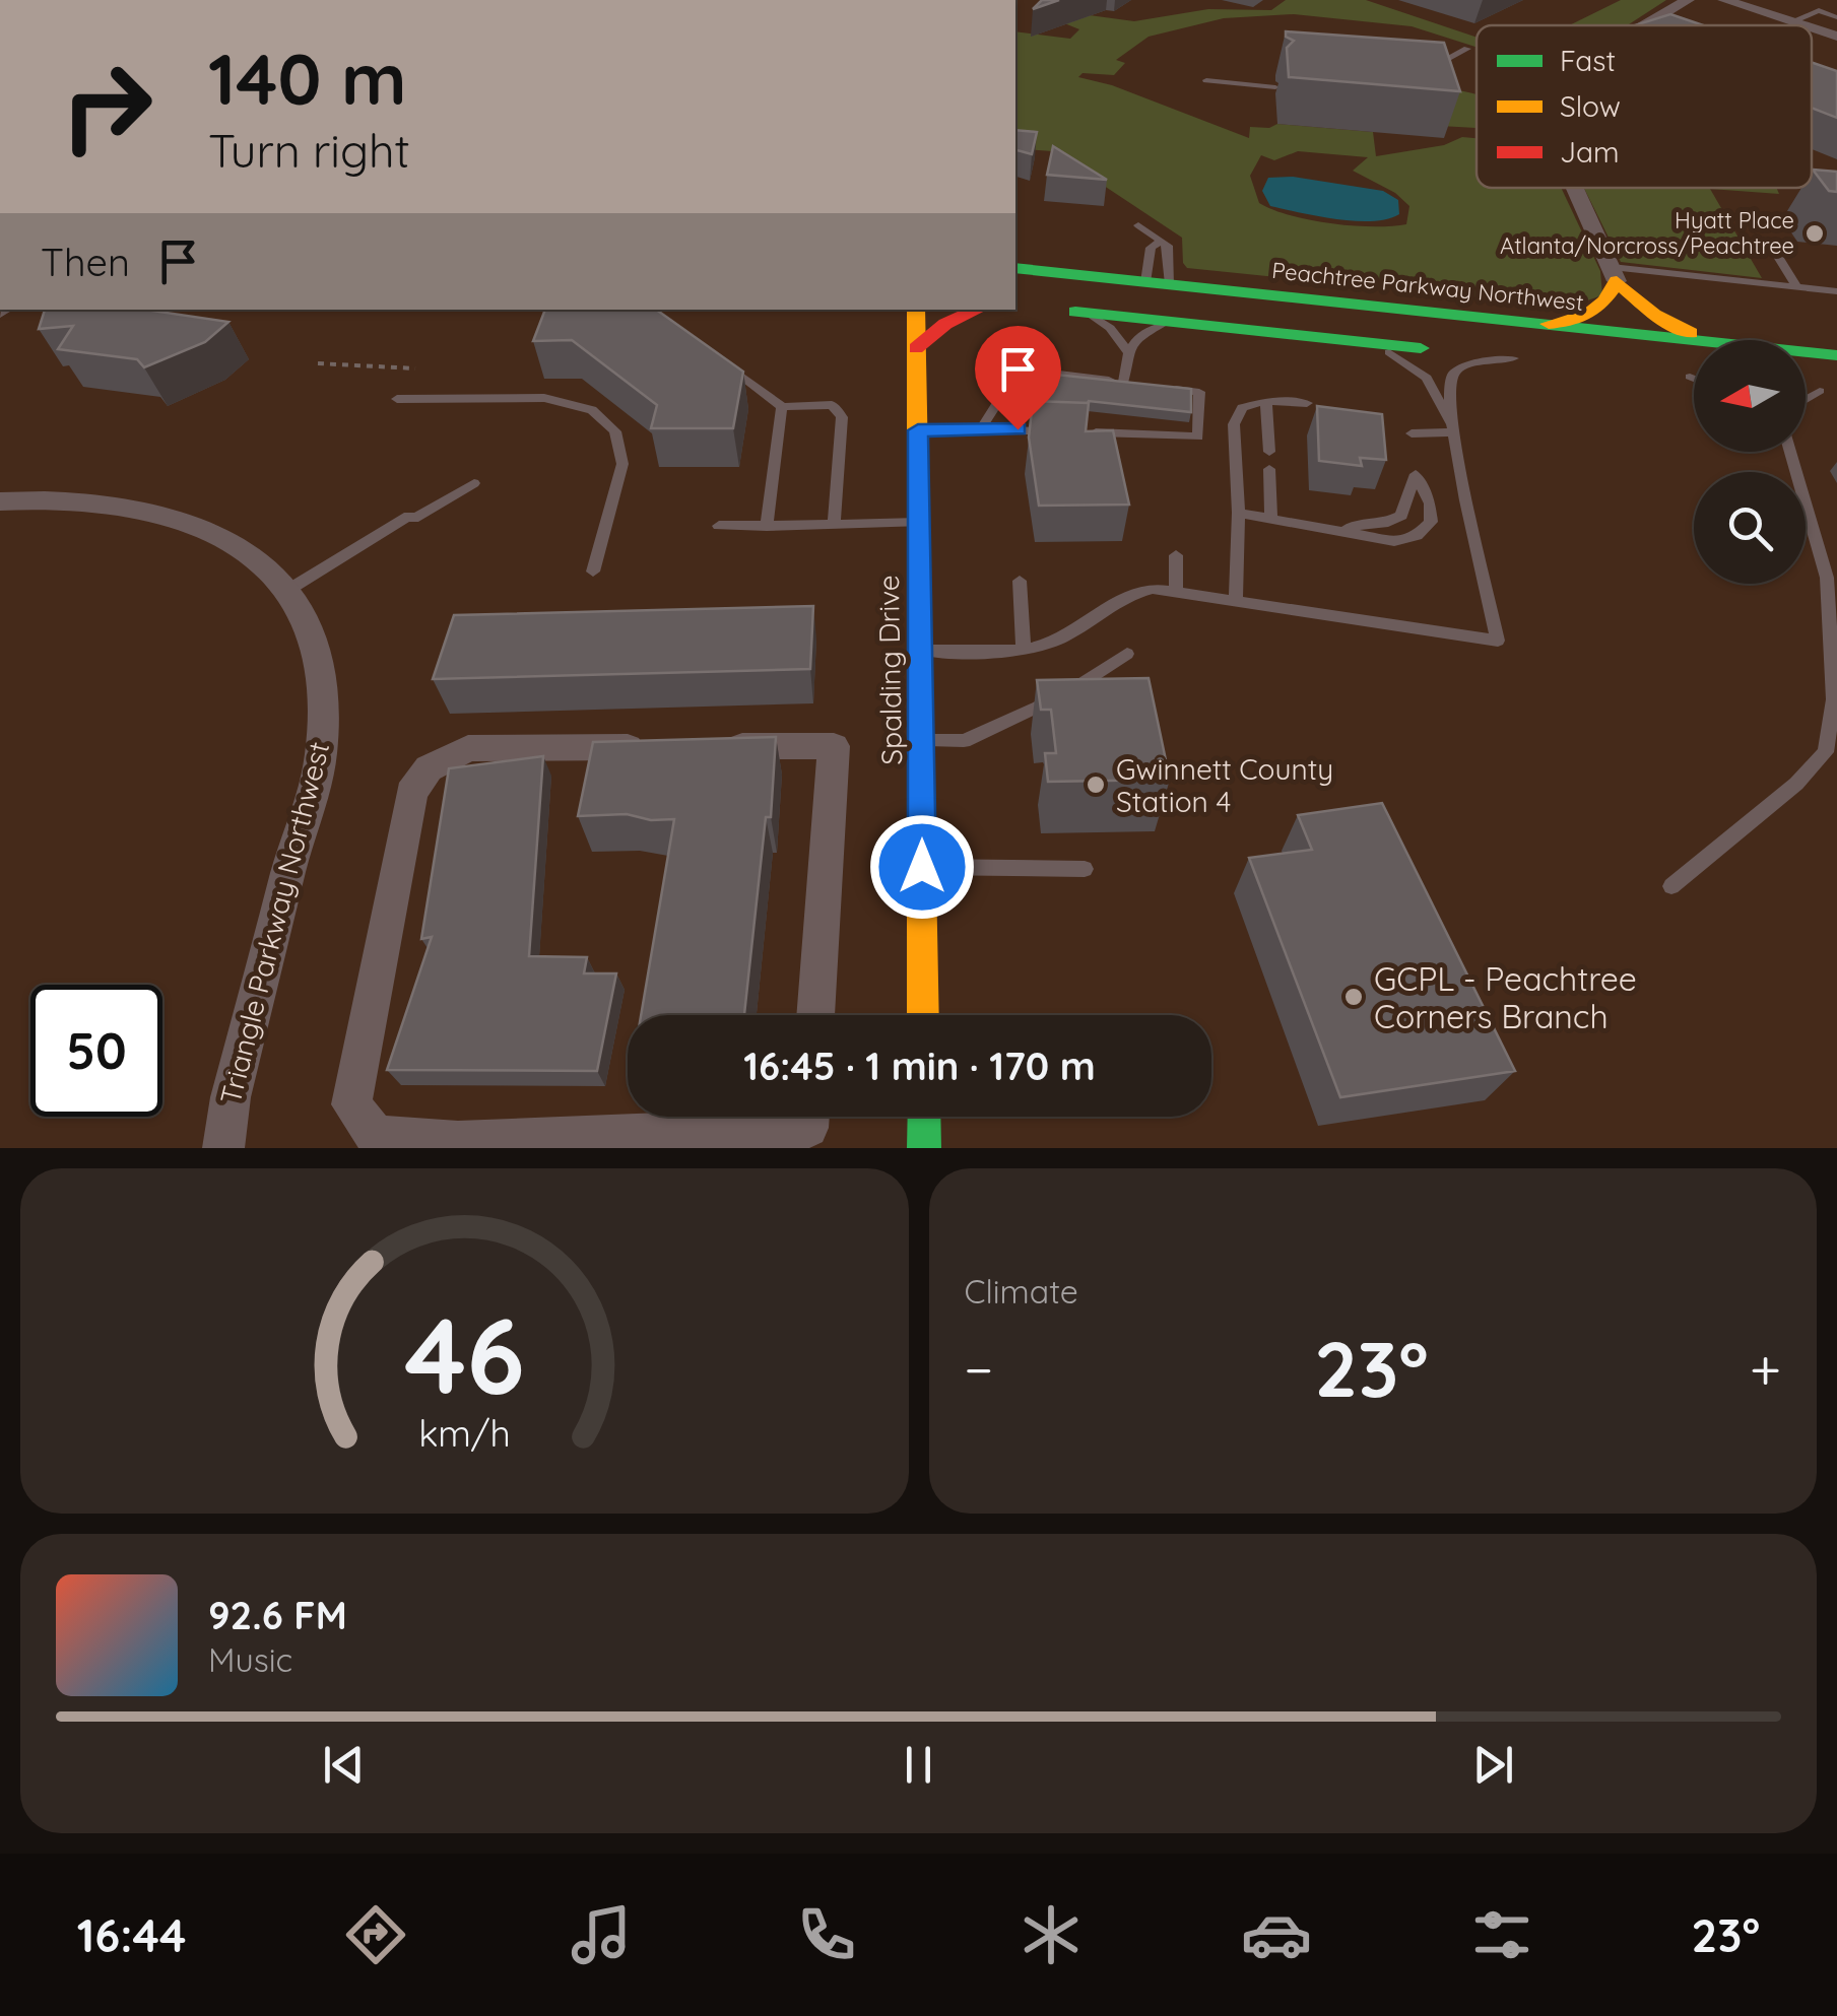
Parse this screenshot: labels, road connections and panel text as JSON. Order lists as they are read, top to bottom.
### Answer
{
  "streets": {
    "main road": ["Peachtree Parkway Northwest", "Spalding Drive"],
    "street": ["Triangle Parkway Northwest"]
  },
  "places": ["Hyatt Place Atlanta/Norcross/Peachtree", "Gwinnett County Station 4", "GCPL - Peachtree Corners Branch"],
  "legend": ["Fast", "Slow", "Jam"],
  "north": "left",
  "page": {
    "turn": ["140 m", "Turn right"],
    "then": "Then",
    "limit": "50",
    "trip": "16:45 · 1 min · 170 m",
    "tile": "Climate",
    "heat": ["−", "23°", "+"],
    "song": ["92.6 FM", "Music"],
    "tabs": ["16:44", "23°"],
    "gauge": ["46", "km/h"]
  }
}
